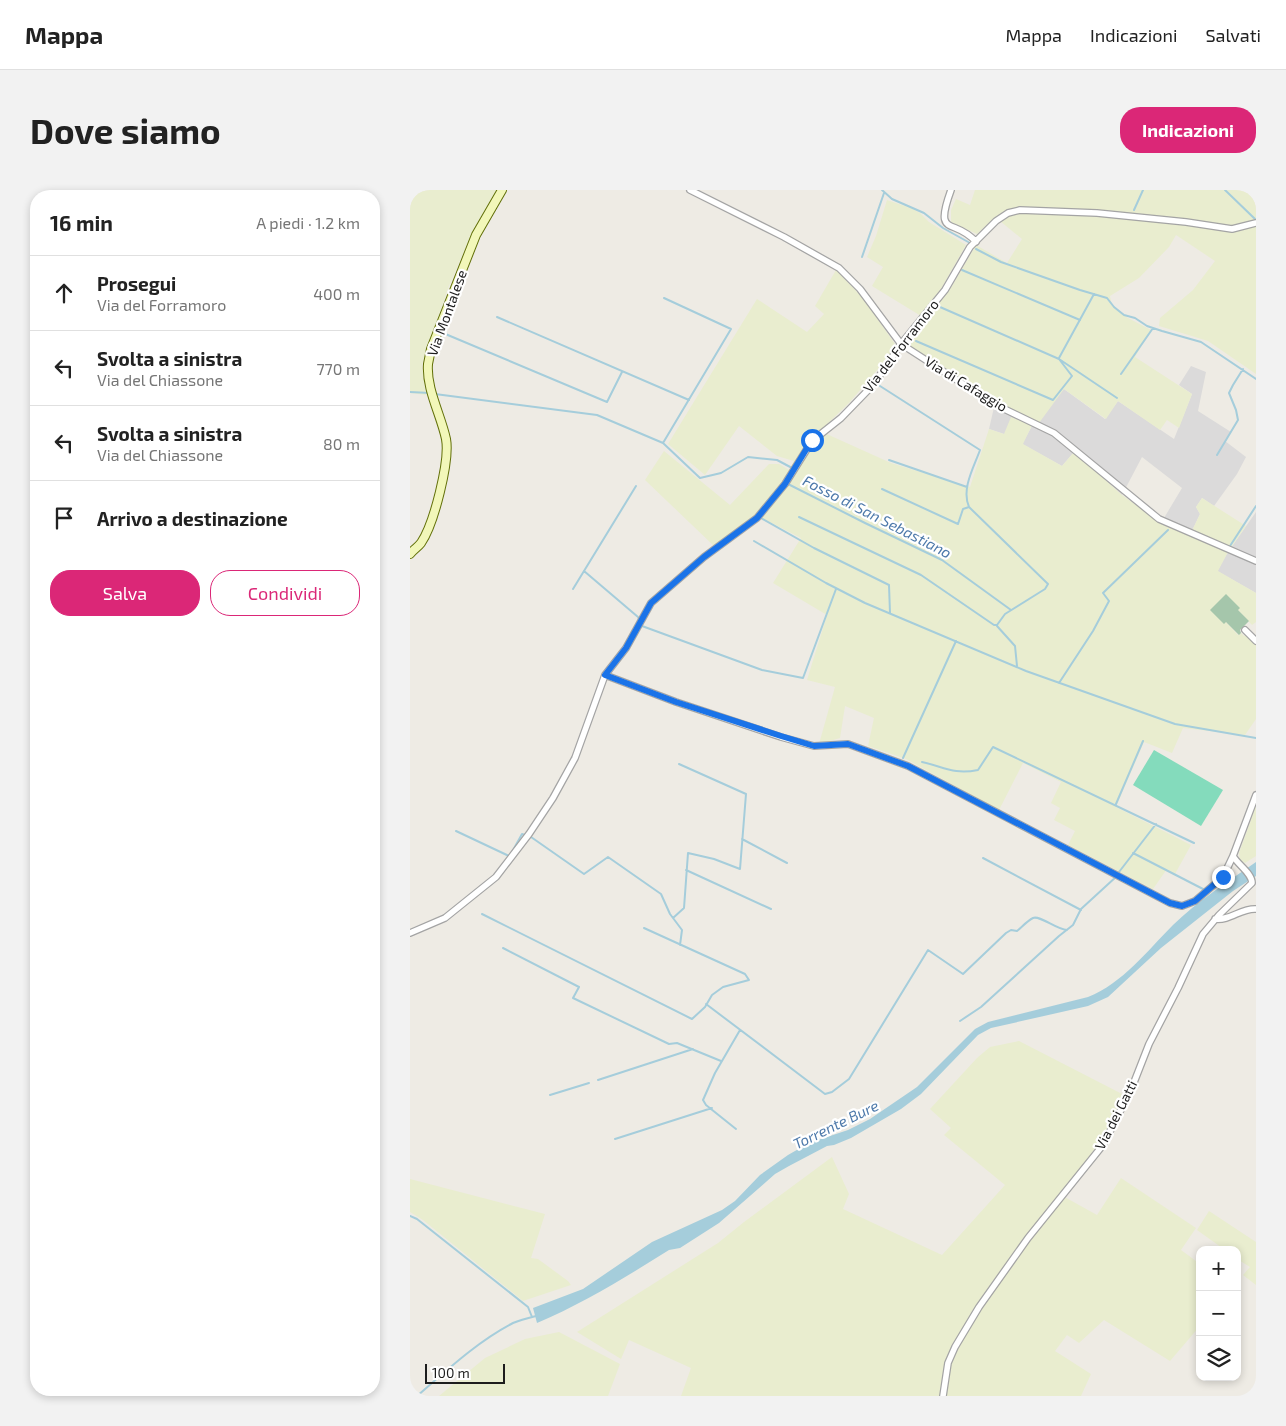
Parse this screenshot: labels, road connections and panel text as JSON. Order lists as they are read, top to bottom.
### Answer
{
  "streets": {
    "main road": ["Via Montalese"],
    "street": ["Via del Forramoro", "Via di Cafaggio", "Via dei Gatti"]
  },
  "crossings": [
    ["Via del Forramoro", "Via di Cafaggio"]
  ],
  "water": ["Fosso di San Sebastiano", "Torrente Bure"],
  "scale_bar": "100 m",
  "page": {
    "header": "Mappa",
    "nav": ["Mappa", "Indicazioni", "Salvati"],
    "buttons": [
      "Indicazioni",
      ["Salva", "Condividi"]
    ],
    "title": "Dove siamo",
    "heading": ["16 min", "A piedi · 1.2 km"],
    "list": [
      ["Prosegui", "Via del Forramoro", "400 m"],
      ["Svolta a sinistra", "Via del Chiassone", "770 m"],
      ["Svolta a sinistra", "Via del Chiassone", "80 m"],
      "Arrivo a destinazione"
    ],
    "map_buttons": ["+", "−"],
    "scale": "100 m"
  }
}
